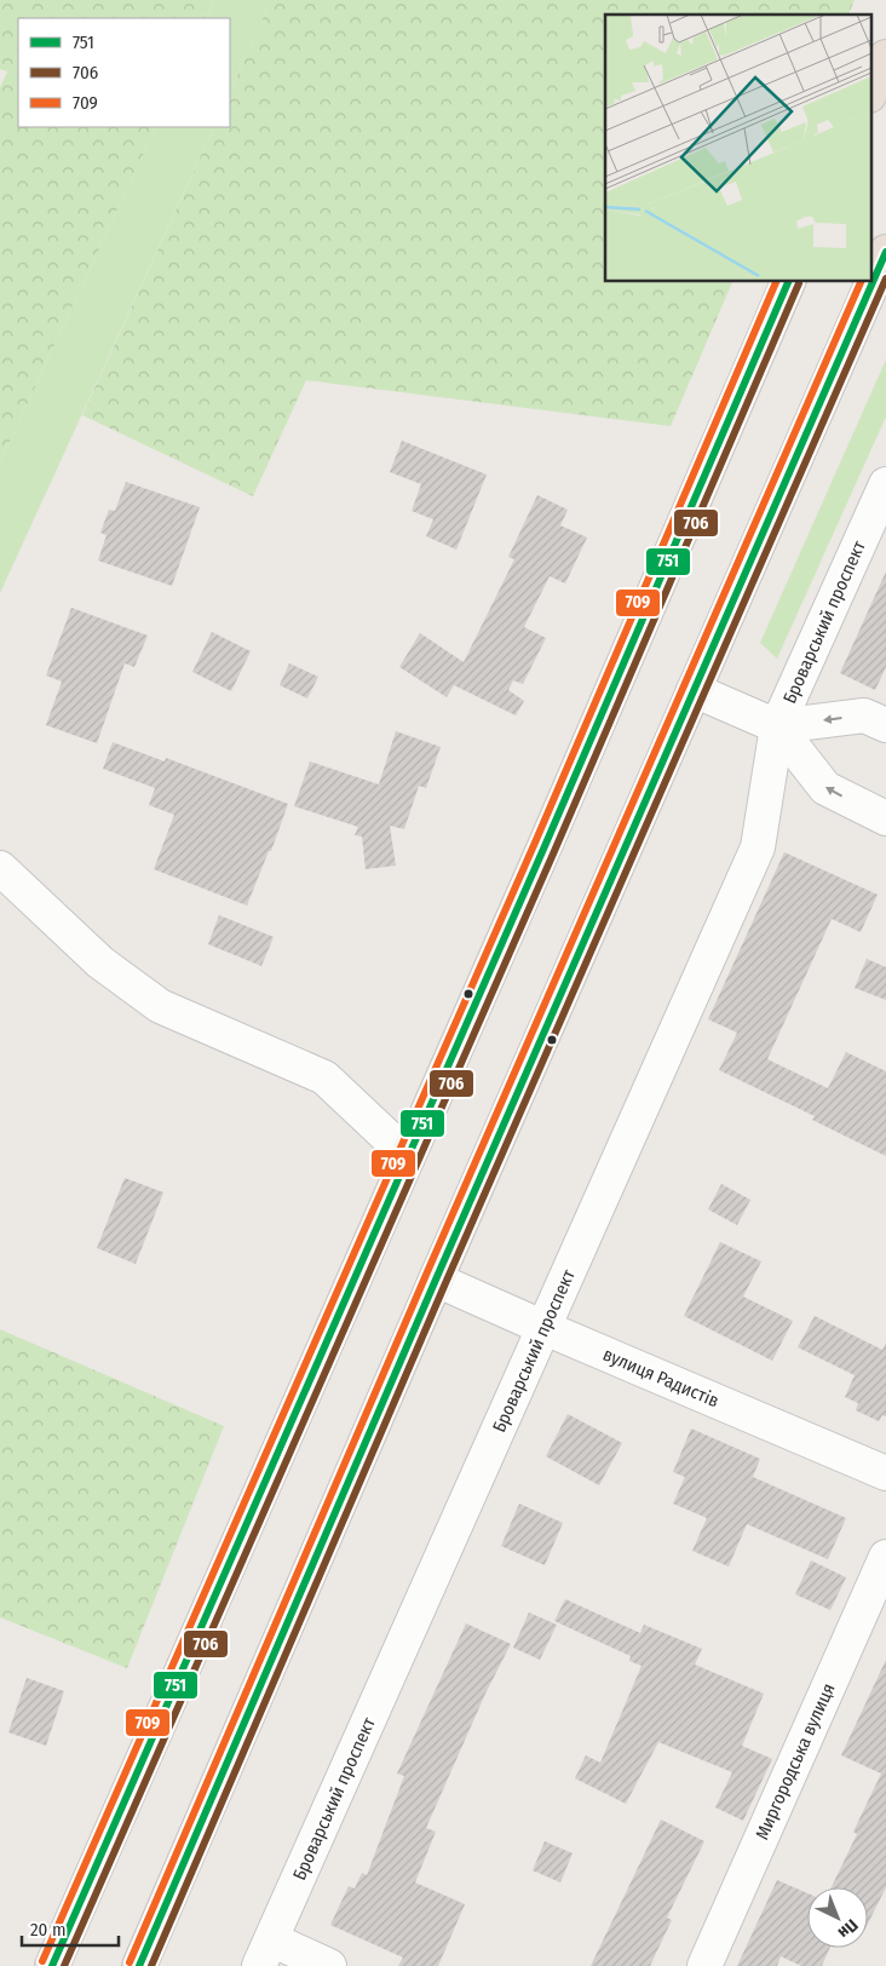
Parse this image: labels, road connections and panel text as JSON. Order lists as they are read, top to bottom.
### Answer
{
  "streets": {
    "street": ["Броварський проспект", "вулиця Радистів", "Миргородська вулиця"]
  },
  "crossings": [
    ["Броварський проспект", "вулиця Радистів"]
  ],
  "lines": ["transit line 751", "transit line 706", "transit line 709"],
  "legend": ["751", "706", "709"],
  "scale_bar": "20 m",
  "north": "bottom right"
}
